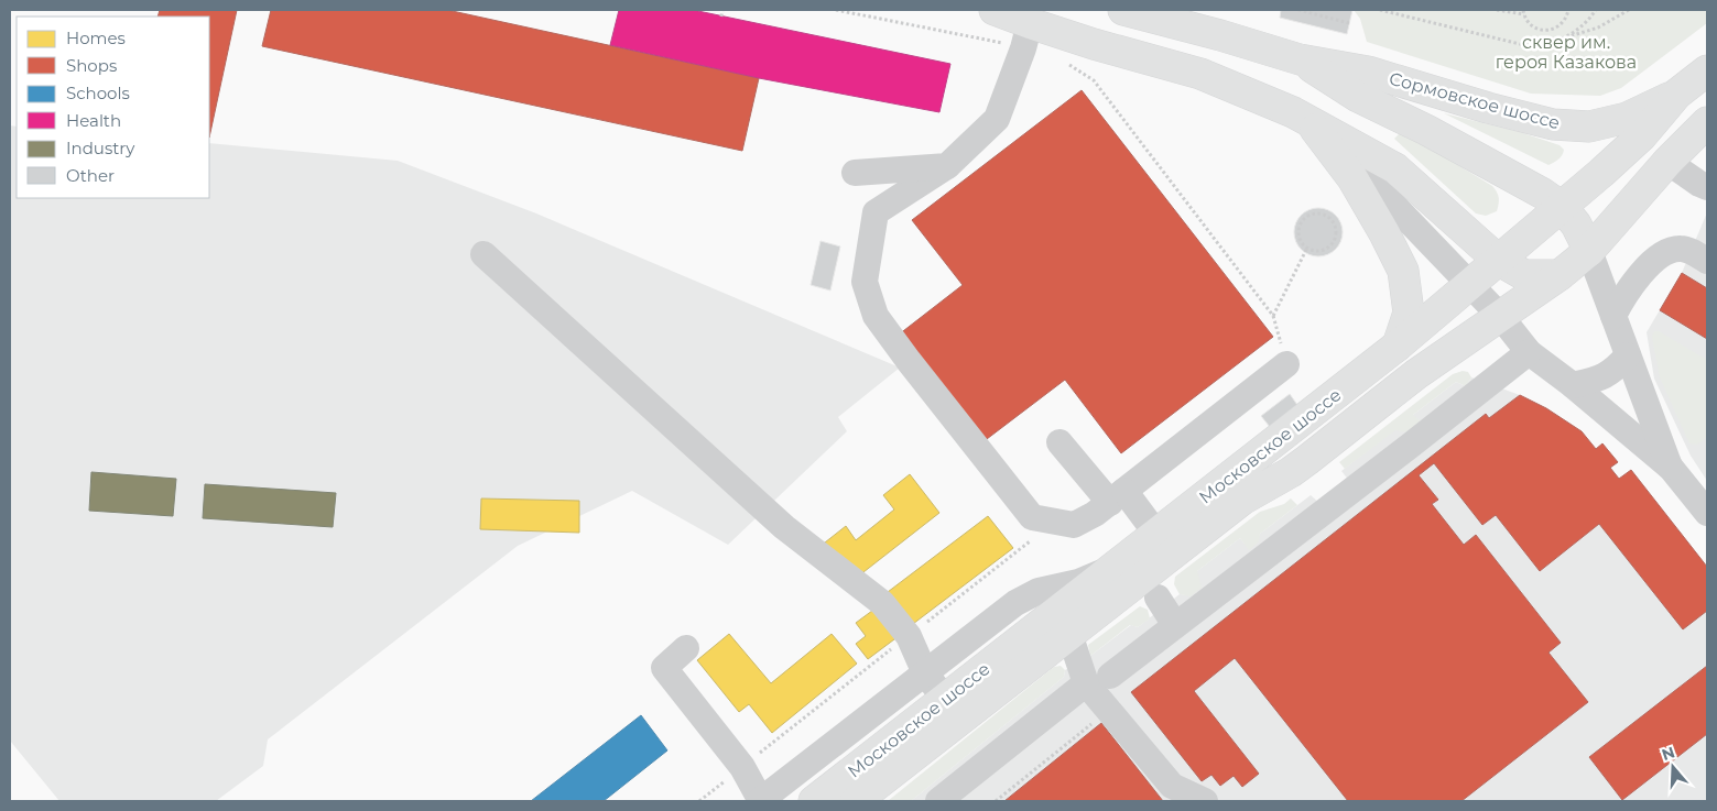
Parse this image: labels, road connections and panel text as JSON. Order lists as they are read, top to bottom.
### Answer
{
  "streets": {
    "main road": ["Сормовское шоссе", "Московское шоссе"]
  },
  "crossings": [
    ["Сормовское шоссе", "Московское шоссе"]
  ],
  "parks": ["сквер им. героя Казакова"],
  "legend": [
    "Homes",
    "Shops",
    "Schools",
    "Health",
    "Industry",
    "Other"
  ],
  "north": "top"
}
